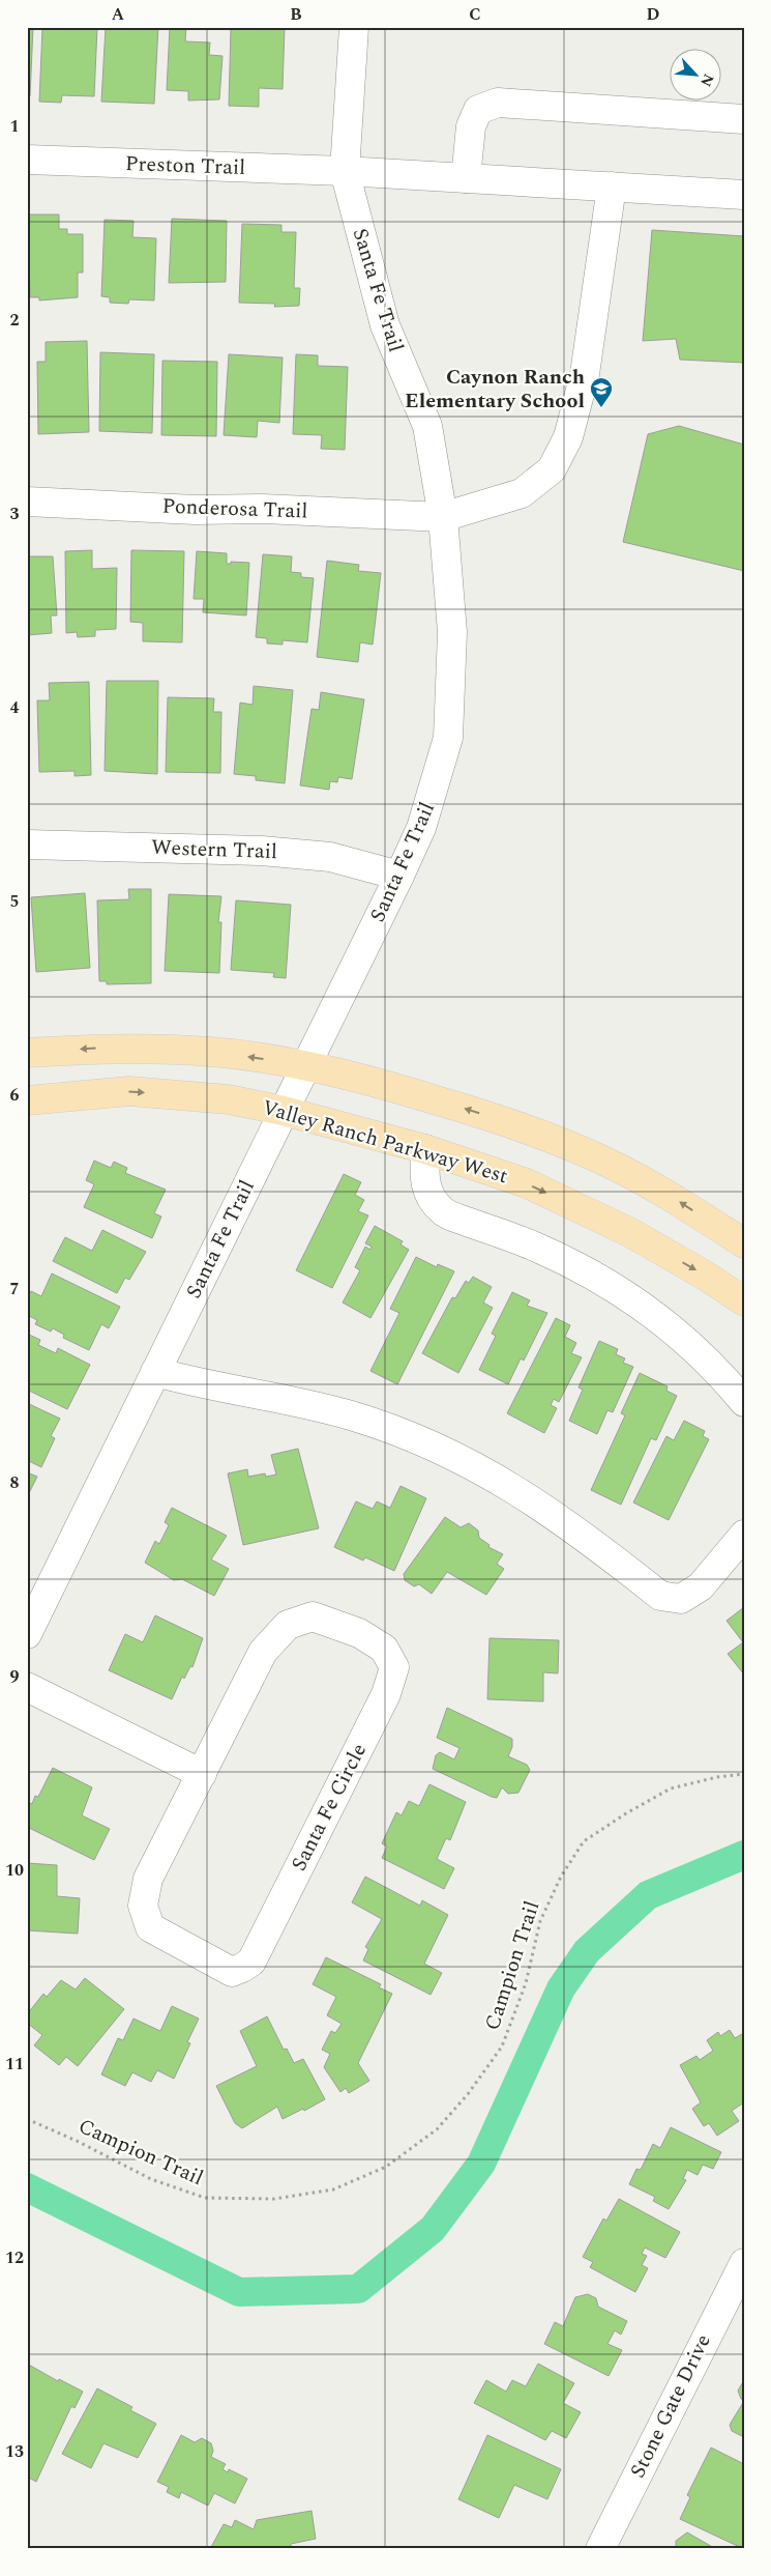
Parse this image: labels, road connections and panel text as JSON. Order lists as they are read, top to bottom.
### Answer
{
  "streets": {
    "main road": ["Valley Ranch Parkway West"],
    "street": [
      "Preston Trail",
      "Santa Fe Trail",
      "Ponderosa Trail",
      "Western Trail",
      "Santa Fe Circle",
      "Stone Gate Drive"
    ],
    "path": ["Campion Trail"]
  },
  "crossings": [
    ["Preston Trail", "Santa Fe Trail"],
    ["Preston Trail", "Ponderosa Trail"],
    ["Santa Fe Trail", "Ponderosa Trail"],
    ["Santa Fe Trail", "Western Trail"],
    ["Santa Fe Trail", "Valley Ranch Parkway West"]
  ],
  "places": {
    "school or university": ["Caynon Ranch Elementary School"]
  },
  "north": "bottom right",
  "grid": {
    "columns": [
      "A",
      "B",
      "C",
      "D"
    ],
    "rows": [
      "1",
      "2",
      "3",
      "4",
      "5",
      "6",
      "7",
      "8",
      "9",
      "10",
      "11",
      "12",
      "13"
    ]
  }
}
